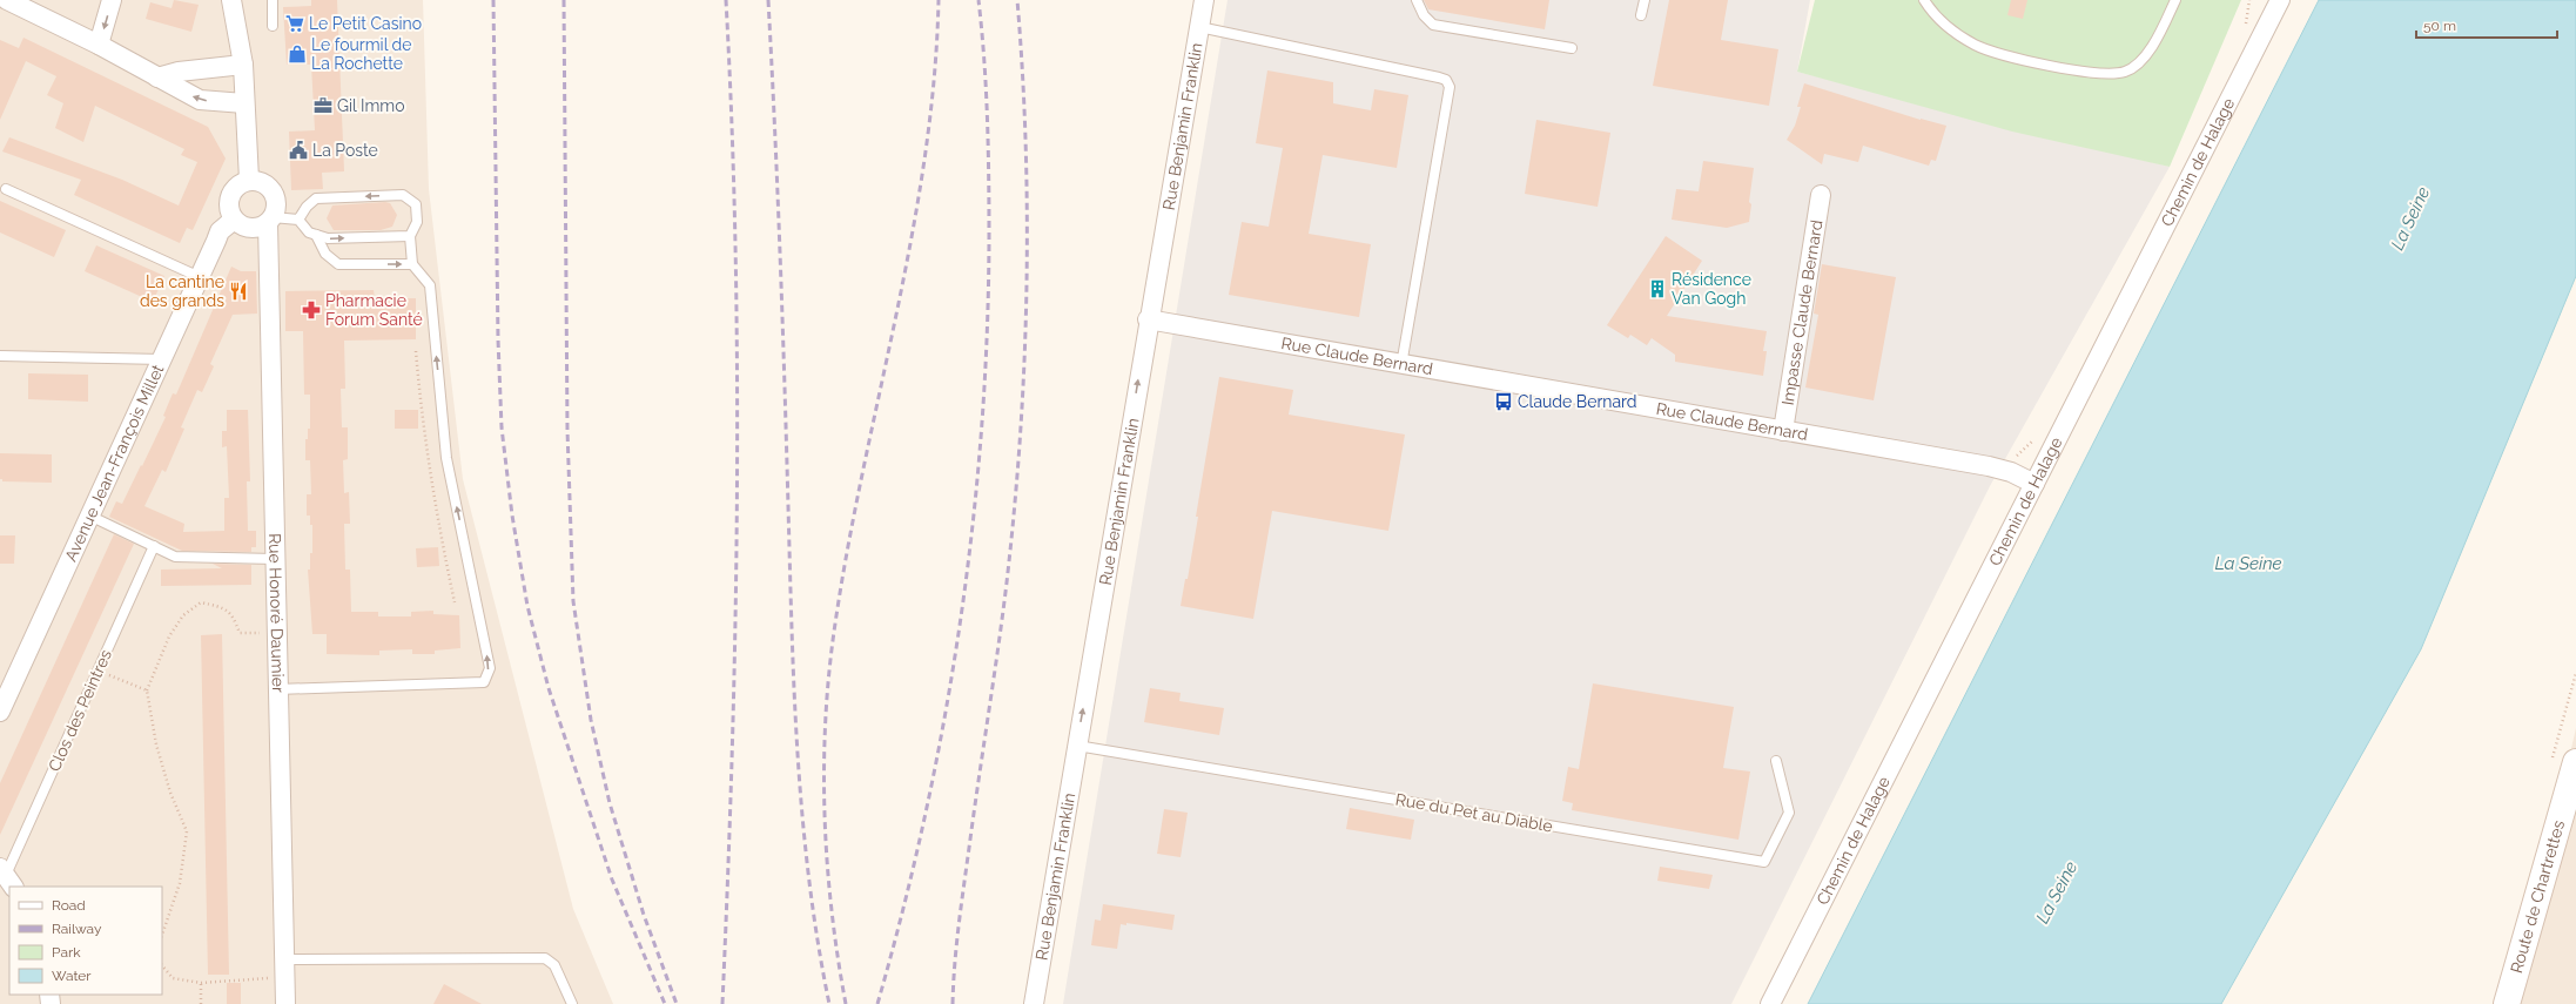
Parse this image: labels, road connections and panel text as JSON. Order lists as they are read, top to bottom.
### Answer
{
  "streets": {
    "main road": ["Route de Chartrettes"],
    "street": [
      "Rue Benjamin Franklin",
      "Chemin de Halage",
      "Impasse Claude Bernard",
      "Rue Claude Bernard",
      "Avenue Jean-François Millet",
      "Rue Honoré Daumier"
    ],
    "lane": ["Clos des Peintres", "Rue du Pet au Diable"]
  },
  "crossings": [
    ["Rue Benjamin Franklin", "Rue Claude Bernard"],
    ["Rue Benjamin Franklin", "Rue du Pet au Diable"],
    ["Chemin de Halage", "Rue Claude Bernard"],
    ["Impasse Claude Bernard", "Rue Claude Bernard"],
    ["Avenue Jean-François Millet", "Rue Honoré Daumier"]
  ],
  "one_way": ["Rue Benjamin Franklin"],
  "water": ["La Seine"],
  "places": {
    "supermarket": ["Le Petit Casino"],
    "shop": ["Le fourmil de La Rochette"],
    "office": ["Gil Immo"],
    "public building": ["La Poste"],
    "building": ["Résidence Van Gogh"],
    "restaurant": ["La cantine des grands"],
    "pharmacy": ["Pharmacie Forum Santé"],
    "bus stop": ["Claude Bernard"]
  },
  "legend": [
    "Road",
    "Railway",
    "Park",
    "Water"
  ],
  "scale_bar": "50 m"
}
